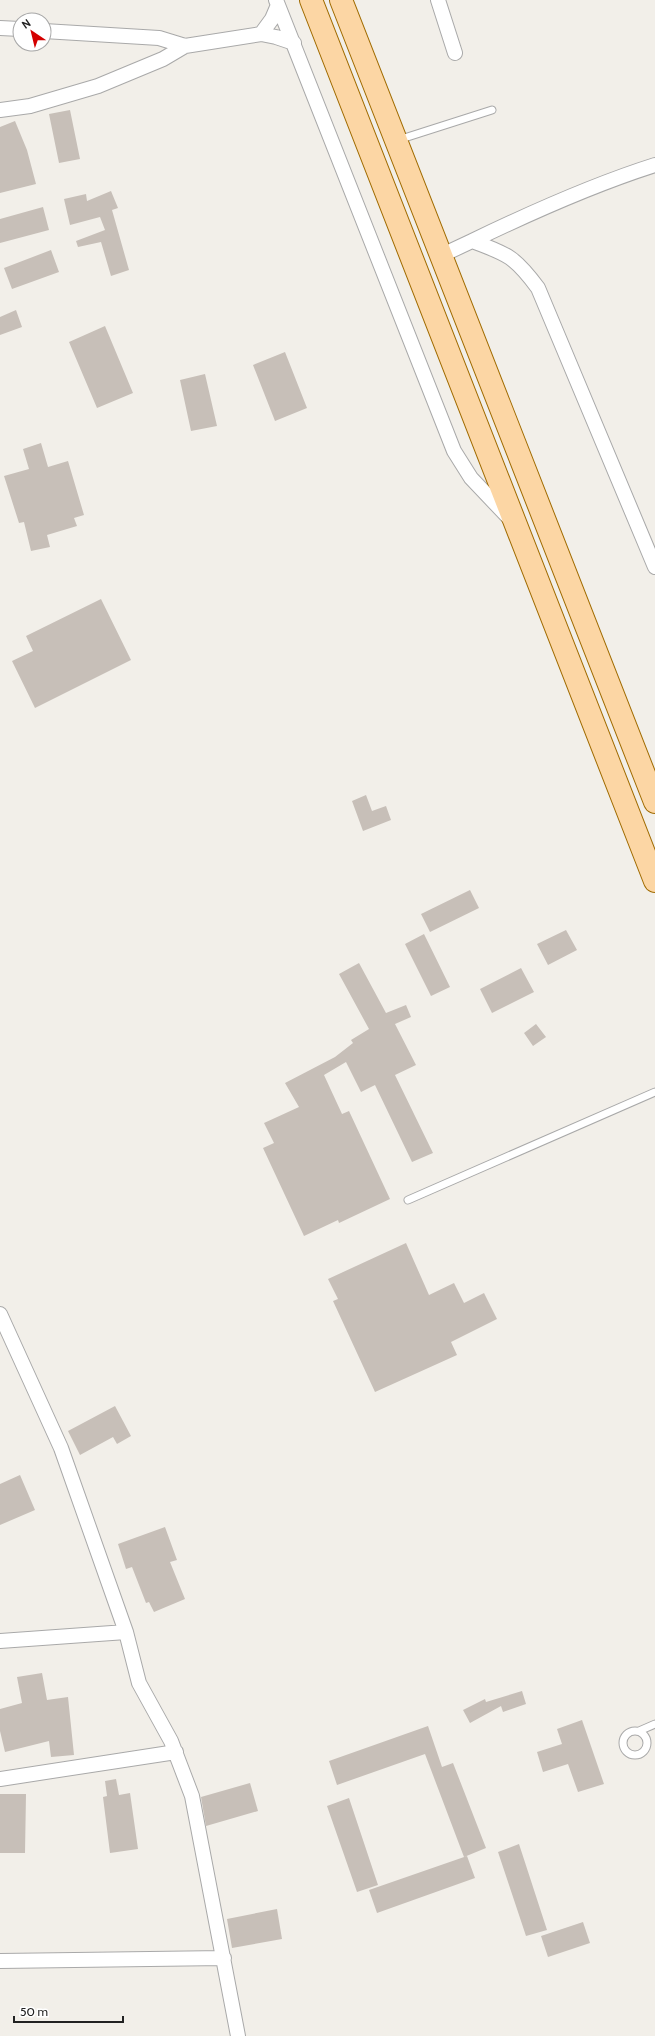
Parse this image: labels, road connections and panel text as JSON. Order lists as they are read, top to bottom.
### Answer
{
  "scale_bar": "50 m",
  "north": "top left"
}
